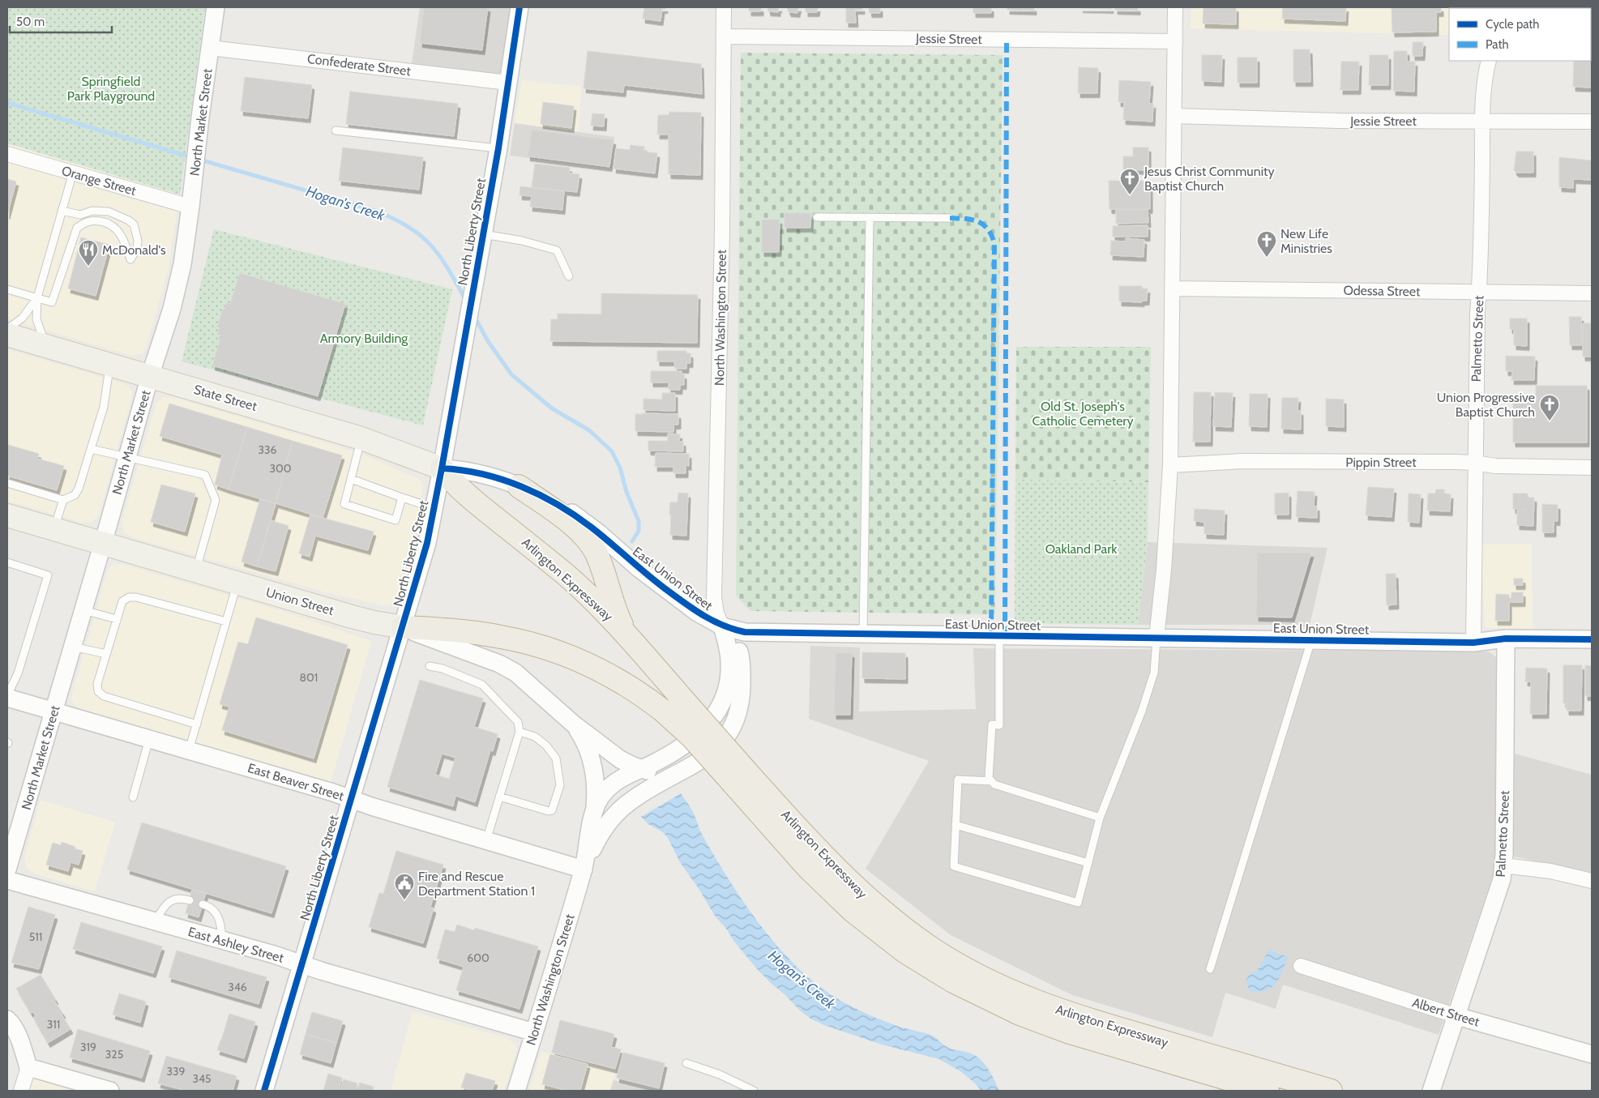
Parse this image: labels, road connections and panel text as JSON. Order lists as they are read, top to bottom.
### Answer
{
  "streets": {
    "highway": ["Arlington Expressway"],
    "main road": ["State Street", "Union Street"],
    "street": [
      "Jessie Street",
      "Confederate Street",
      "North Market Street",
      "Orange Street",
      "North Liberty Street",
      "Odessa Street",
      "North Washington Street",
      "Palmetto Street",
      "Pippin Street",
      "East Union Street",
      "East Beaver Street",
      "East Ashley Street",
      "Albert Street"
    ]
  },
  "crossings": [
    ["Jessie Street", "North Washington Street"],
    ["Jessie Street", "Palmetto Street"],
    ["Confederate Street", "North Market Street"],
    ["Confederate Street", "North Liberty Street"],
    ["North Market Street", "Orange Street"],
    ["North Market Street", "State Street"],
    ["North Market Street", "Union Street"],
    ["North Market Street", "East Beaver Street"],
    ["North Liberty Street", "State Street"],
    ["North Liberty Street", "East Union Street"],
    ["North Liberty Street", "Arlington Expressway"],
    ["North Liberty Street", "Union Street"],
    ["North Liberty Street", "East Beaver Street"],
    ["North Liberty Street", "East Ashley Street"],
    ["Odessa Street", "Palmetto Street"],
    ["North Washington Street", "East Union Street"],
    ["North Washington Street", "Union Street"],
    ["North Washington Street", "East Beaver Street"],
    ["North Washington Street", "East Ashley Street"],
    ["Palmetto Street", "Pippin Street"],
    ["Palmetto Street", "East Union Street"],
    ["Palmetto Street", "Albert Street"],
    ["State Street", "East Union Street"],
    ["State Street", "Arlington Expressway"],
    ["East Union Street", "Arlington Expressway"],
    ["Arlington Expressway", "Union Street"]
  ],
  "water": ["Hogan's Creek"],
  "parks": [
    "Springfield Park Playground",
    "Armory Building",
    "Old St. Joseph's Catholic Cemetery",
    "Oakland Park"
  ],
  "places": {
    "church": ["Jesus Christ Community Baptist Church", "New Life Ministries", "Union Progressive Baptist Church"],
    "restaurant": ["McDonald's"],
    "public building": ["Fire and Rescue Department Station 1"]
  },
  "house_numbers": [
    "336",
    "300",
    "801",
    "511",
    "600",
    "346",
    "311",
    "319",
    "325",
    "339",
    "345"
  ],
  "legend": ["Cycle path", "Path"],
  "scale_bar": "50 m"
}
